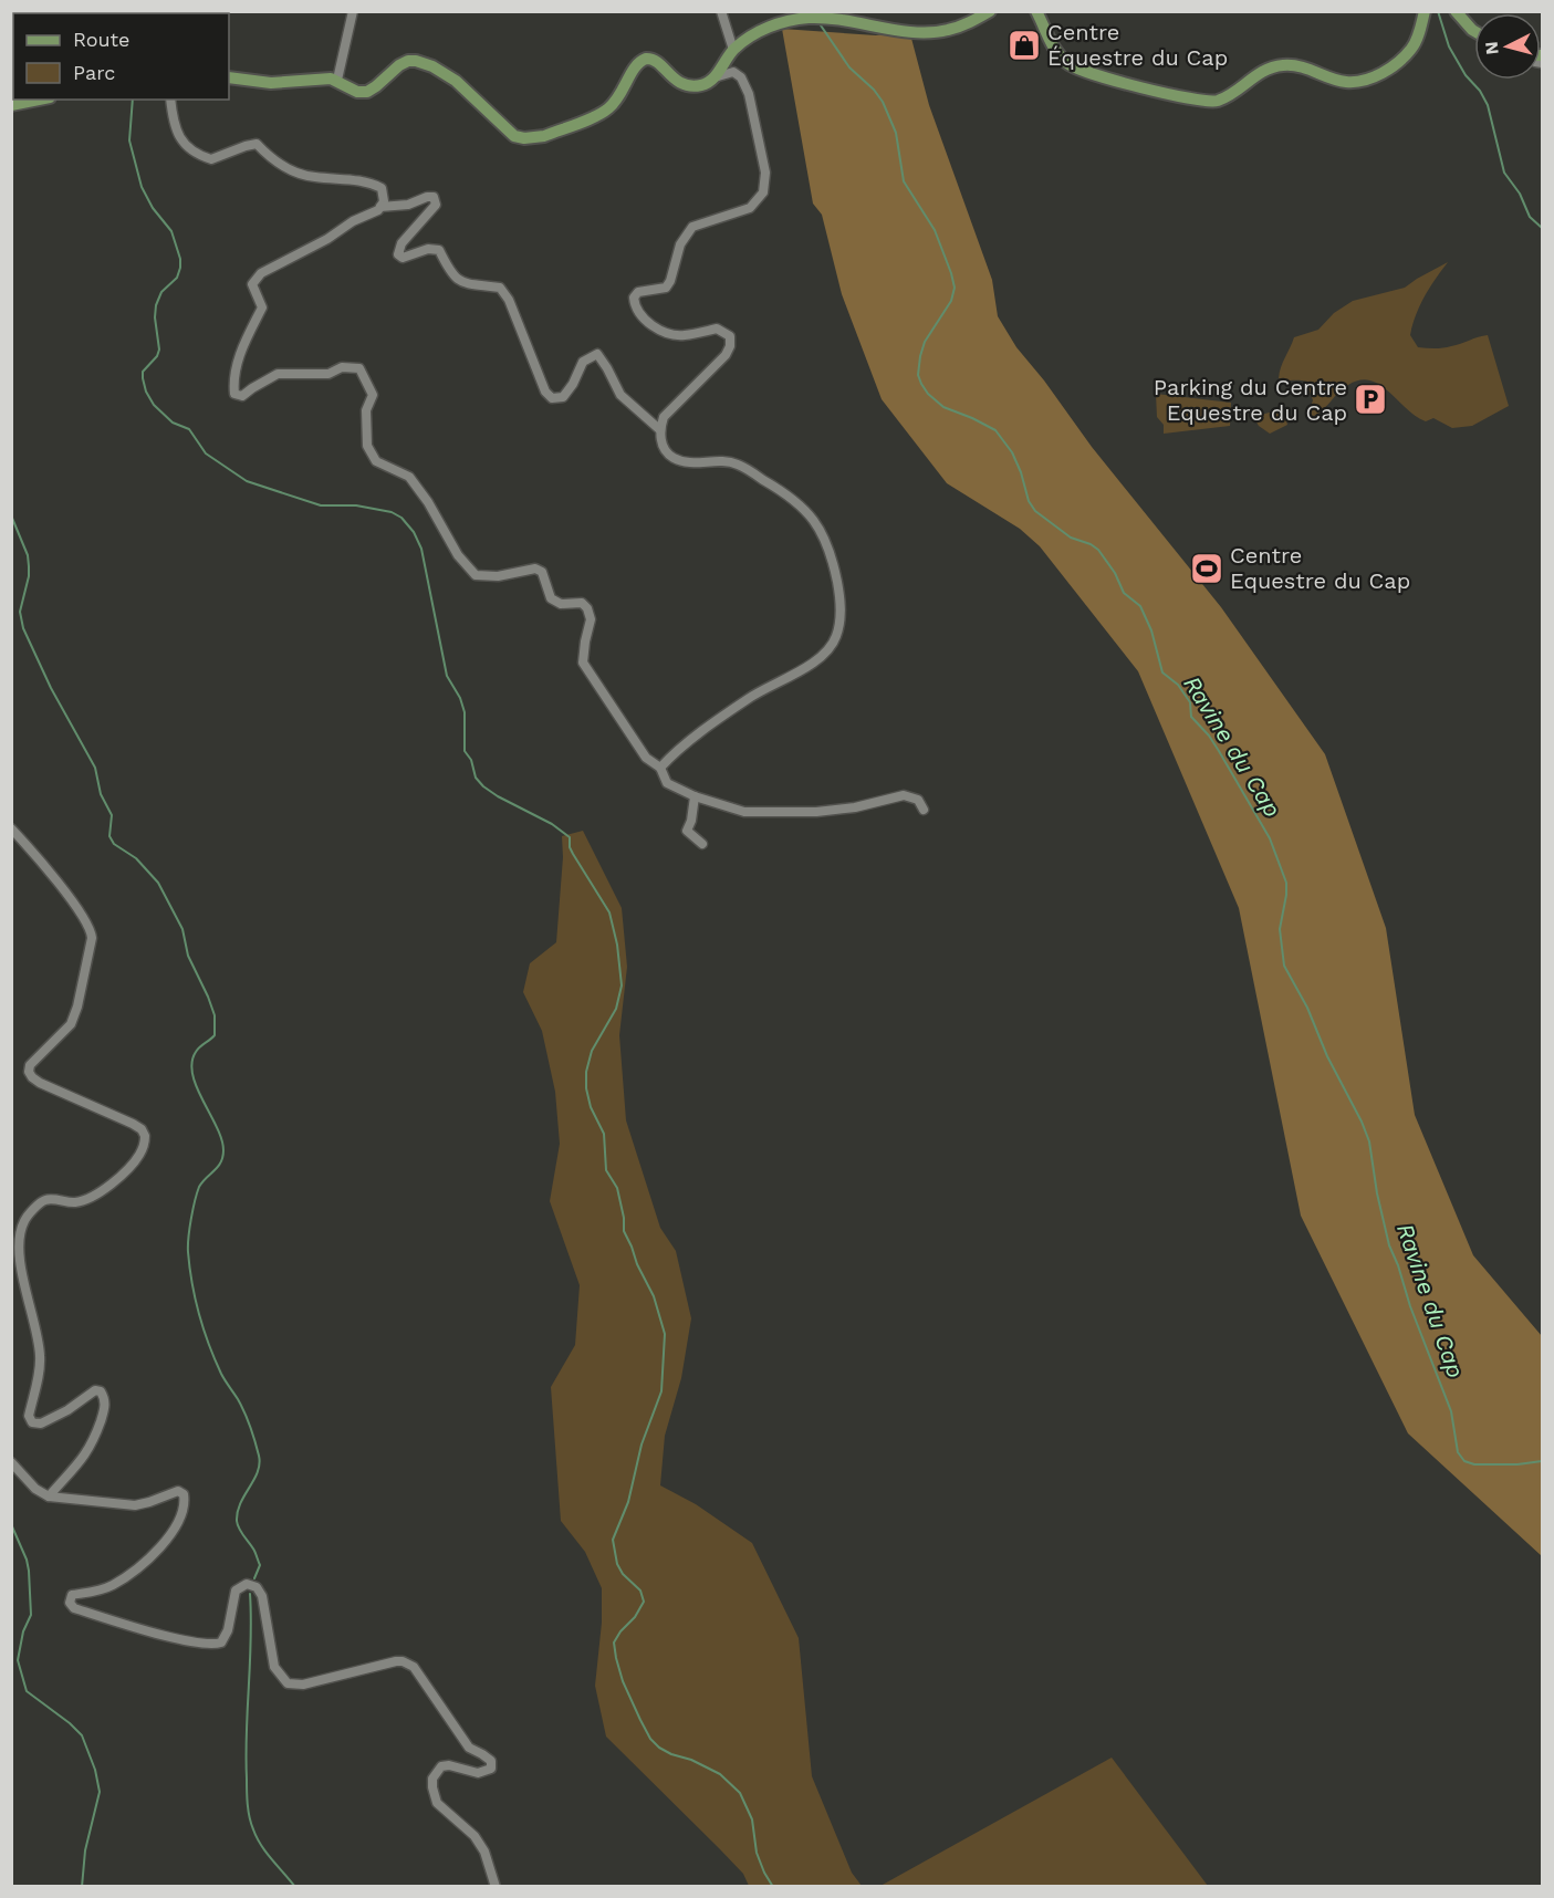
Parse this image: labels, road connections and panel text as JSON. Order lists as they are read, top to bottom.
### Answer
{
  "water": ["Ravine du Cap"],
  "places": {
    "shop": ["Centre Équestre du Cap"],
    "parking": ["Parking du Centre Equestre du Cap"],
    "sports": ["Centre Equestre du Cap"]
  },
  "legend": ["Route", "Parc"],
  "north": "left"
}
